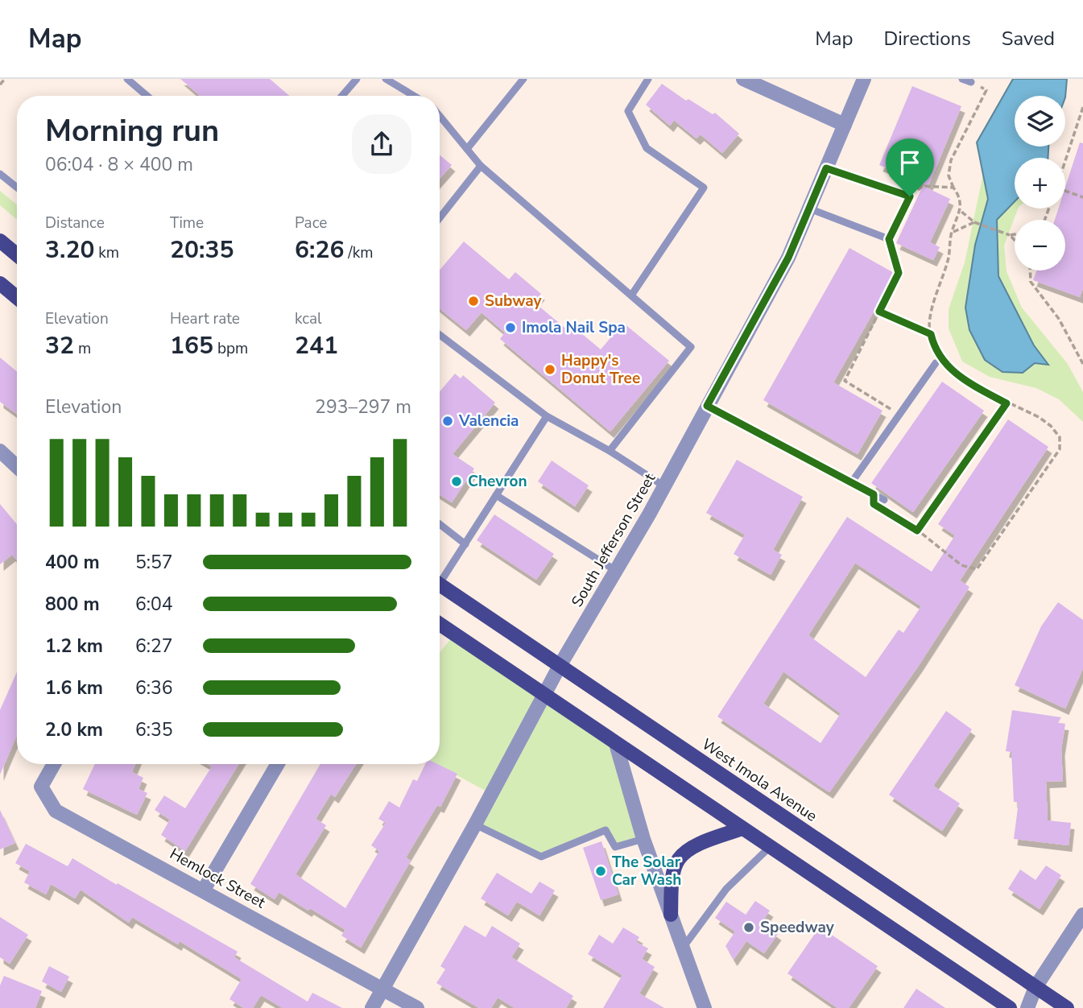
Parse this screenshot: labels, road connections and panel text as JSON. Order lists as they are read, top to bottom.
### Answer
{
  "streets": {
    "main road": ["West Imola Avenue"],
    "street": ["South Jefferson Street", "Hemlock Street"]
  },
  "crossings": [
    ["South Jefferson Street", "West Imola Avenue"],
    ["South Jefferson Street", "Hemlock Street"]
  ],
  "places": [
    "Subway",
    "Imola Nail Spa",
    "Happy's Donut Tree",
    "Valencia",
    "Chevron",
    "The Solar Car Wash",
    "Speedway"
  ],
  "page": {
    "header": "Map",
    "nav": ["Map", "Directions", "Saved"],
    "map_buttons": ["+", "−"],
    "heading": ["Morning run", "06:04 · 8 × 400 m"],
    "stats": [
      ["Distance", "3.20 km"],
      ["Time", "20:35"],
      ["Pace", "6:26 /km"],
      ["Elevation", "32 m"],
      ["Heart rate", "165 bpm"],
      ["kcal", "241"]
    ],
    "chart": ["Elevation", "293–297 m"],
    "list": [
      {
        "name": "400 m",
        "note": "5:57"
      },
      {
        "name": "800 m",
        "note": "6:04"
      },
      {
        "name": "1.2 km",
        "note": "6:27"
      },
      {
        "name": "1.6 km",
        "note": "6:36"
      },
      {
        "name": "2.0 km",
        "note": "6:35"
      }
    ]
  }
}
